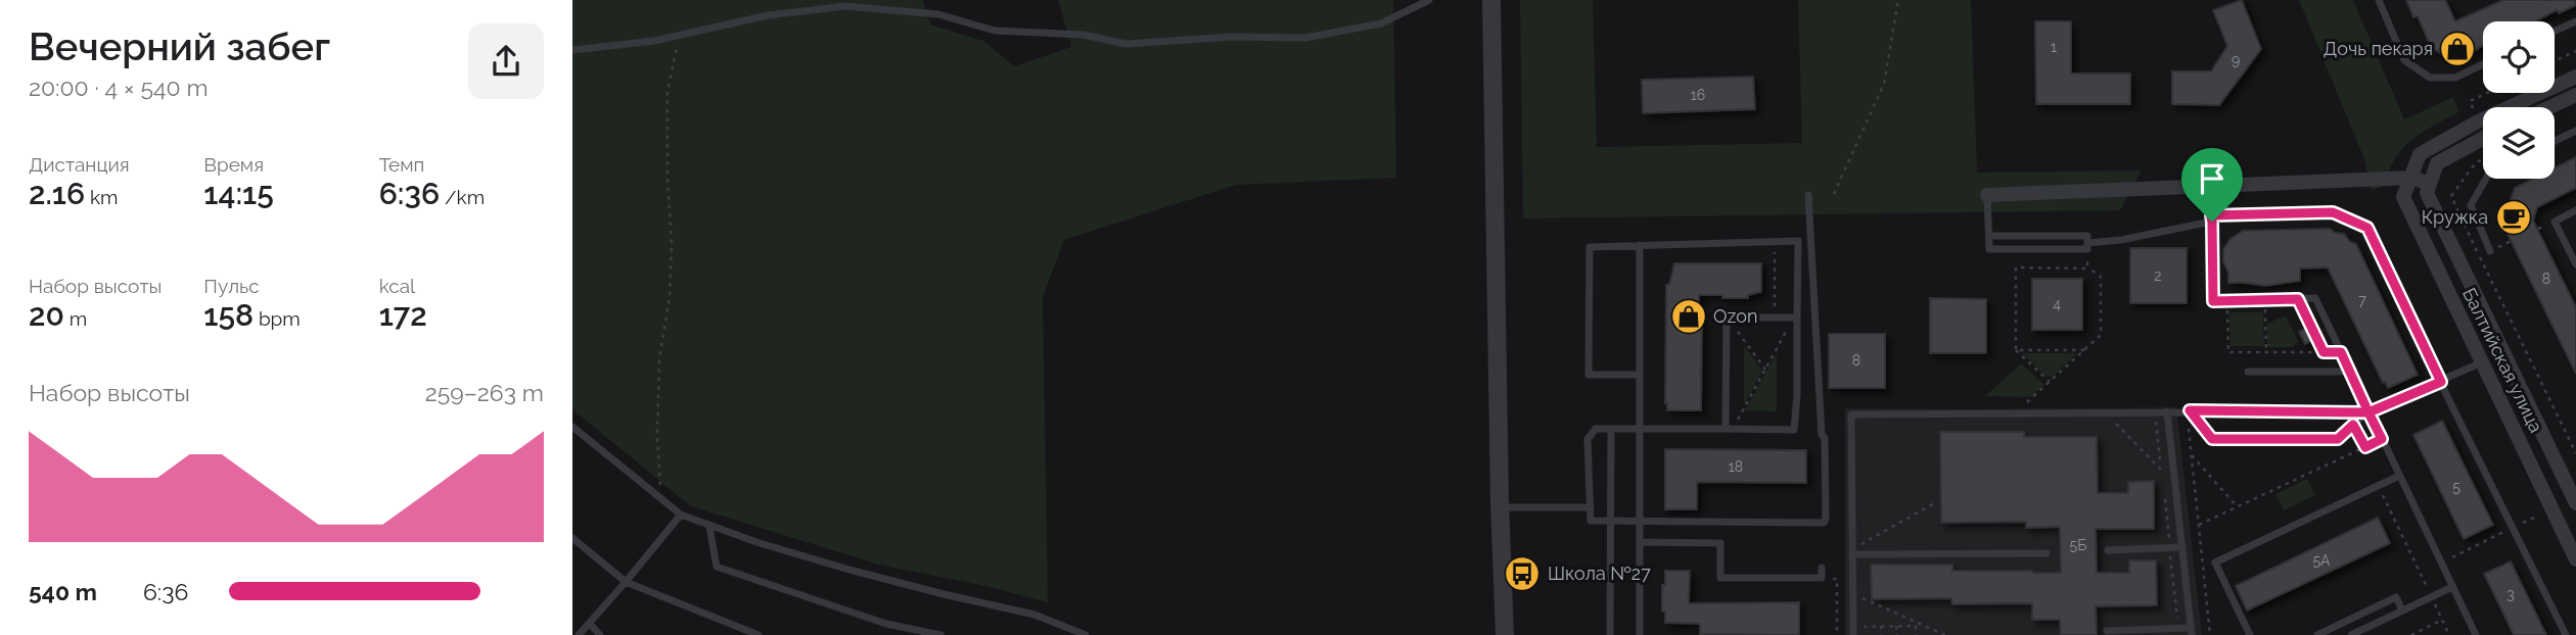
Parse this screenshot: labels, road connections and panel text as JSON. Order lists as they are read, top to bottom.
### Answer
{
  "streets": {
    "street": ["Балтийская улица"]
  },
  "places": {
    "shop": ["Дочь пекаря", "Ozon"],
    "cafe": ["Кружка"],
    "bus stop": ["Школа №27"]
  },
  "house_numbers": [
    "1",
    "9",
    "16",
    "2",
    "8",
    "7",
    "4",
    "8",
    "18",
    "5",
    "5Б",
    "5А",
    "3"
  ],
  "page": {
    "heading": ["Вечерний забег", "20:00 · 4 × 540 m"],
    "stats": [
      ["Дистанция", "2.16 km"],
      ["Время", "14:15"],
      ["Темп", "6:36 /km"],
      ["Набор высоты", "20 m"],
      ["Пульс", "158 bpm"],
      ["kcal", "172"]
    ],
    "chart": ["Набор высоты", "259–263 m"],
    "list": [
      {
        "name": "540 m",
        "note": "6:36"
      }
    ]
  }
}
